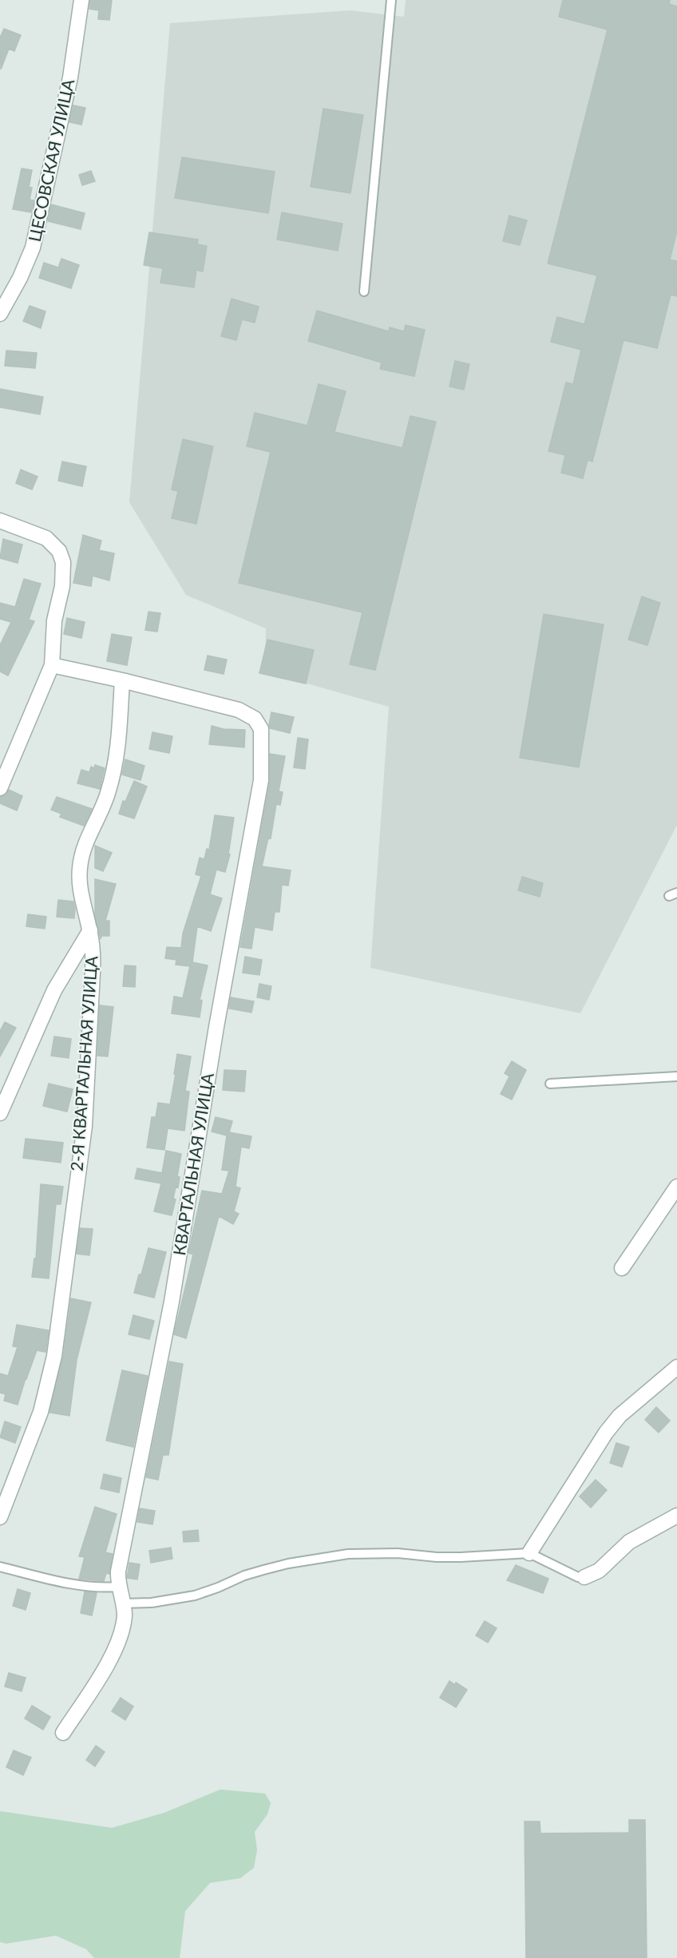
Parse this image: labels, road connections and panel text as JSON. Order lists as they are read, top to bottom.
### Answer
{
  "streets": {
    "street": ["ЦЕСОВСКАЯ УЛИЦА", "2-Я КВАРТАЛЬНАЯ УЛИЦА", "КВАРТАЛЬНАЯ УЛИЦА"]
  },
  "crossings": [
    ["2-Я КВАРТАЛЬНАЯ УЛИЦА", "КВАРТАЛЬНАЯ УЛИЦА"]
  ]
}
